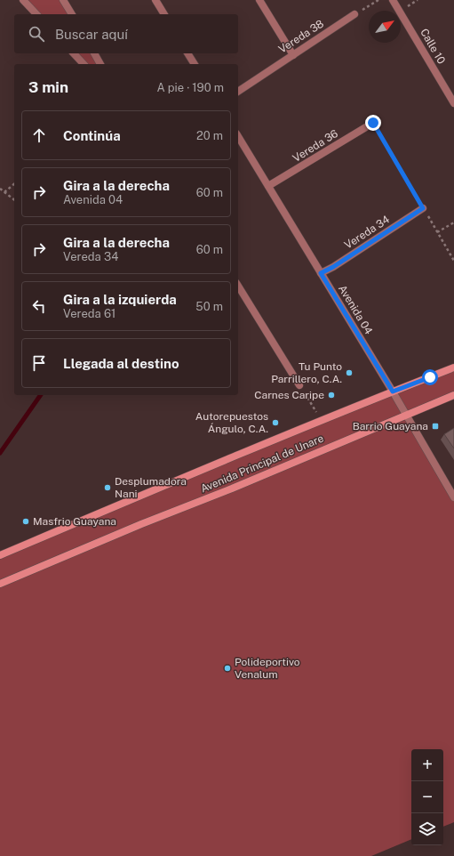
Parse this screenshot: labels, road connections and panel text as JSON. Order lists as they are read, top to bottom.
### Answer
{
  "streets": {
    "street": [
      "Vereda 38",
      "Calle 10",
      "Vereda 36",
      "Vereda 34",
      "Avenida 04",
      "Avenida Principal de Unare"
    ]
  },
  "crossings": [
    ["Vereda 36", "Avenida 04"],
    ["Vereda 34", "Avenida 04"],
    ["Avenida 04", "Avenida Principal de Unare"]
  ],
  "places": {
    "other": [
      "Tu Punto Parrillero, C.A.",
      "Carnes Caripe",
      "Autorepuestos Ángulo, C.A.",
      "Desplumadora Nani",
      "Masfrio Guayana",
      "Polideportivo Venalum"
    ],
    "transit": ["Barrio Guayana"]
  },
  "north": "top right",
  "page": {
    "search": "Buscar aquí",
    "heading": ["3 min", "A pie · 190 m"],
    "list": [
      ["Continúa", "20 m"],
      ["Gira a la derecha", "Avenida 04", "60 m"],
      ["Gira a la derecha", "Vereda 34", "60 m"],
      ["Gira a la izquierda", "Vereda 61", "50 m"],
      "Llegada al destino"
    ],
    "map_buttons": ["+", "−"]
  }
}
